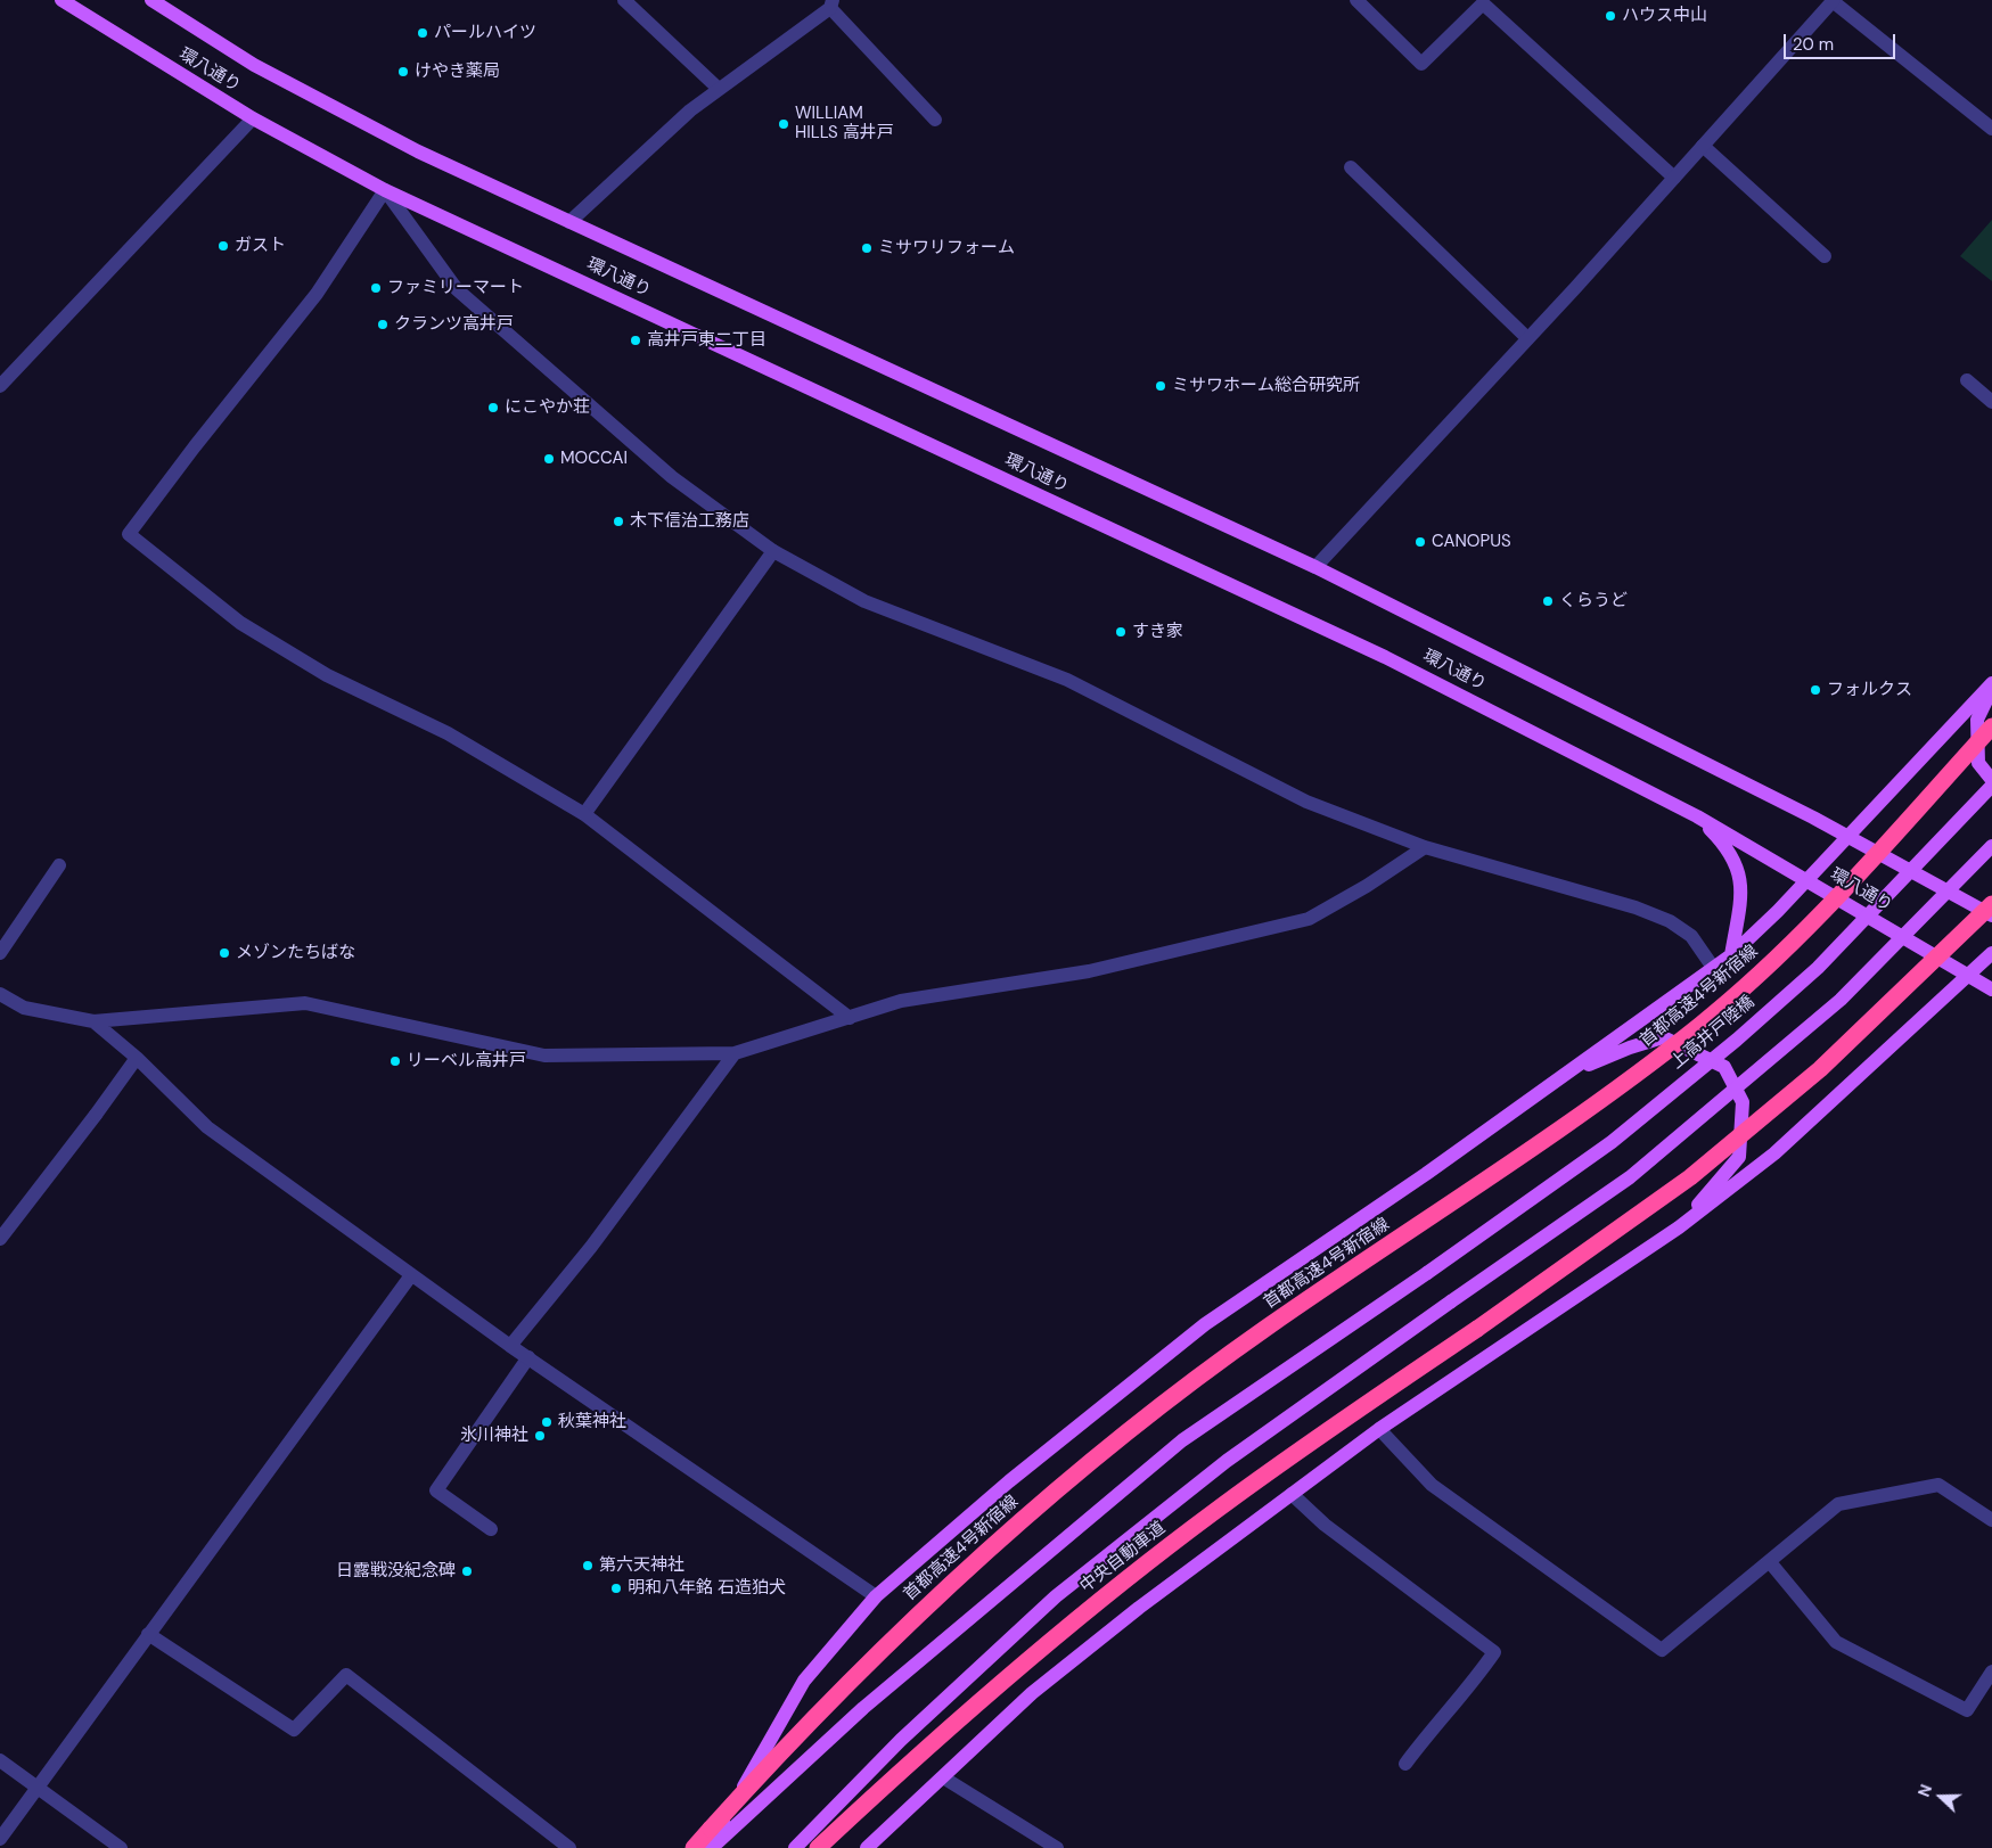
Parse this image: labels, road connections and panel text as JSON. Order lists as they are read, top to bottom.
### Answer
{
  "streets": {
    "highway": ["首都高速4号新宿線", "中央自動車道"],
    "main road": ["環八通り", "上高井戸陸橋"]
  },
  "places": [
    "ハウス中山",
    "パールハイツ",
    "けやき薬局",
    "WILLIAM HILLS 高井戸",
    "ガスト",
    "ミサワリフォーム",
    "ファミリーマート",
    "クランツ高井戸",
    "高井戸東二丁目",
    "ミサワホーム総合研究所",
    "にこやか荘",
    "MOCCAI",
    "木下信治工務店",
    "CANOPUS",
    "くらうど",
    "すき家",
    "フォルクス",
    "メゾンたちばな",
    "リーベル高井戸",
    "秋葉神社",
    "氷川神社",
    "第六天神社",
    "日露戦没紀念碑",
    "明和八年銘 石造狛犬"
  ],
  "scale_bar": "20 m",
  "north": "left"
}
